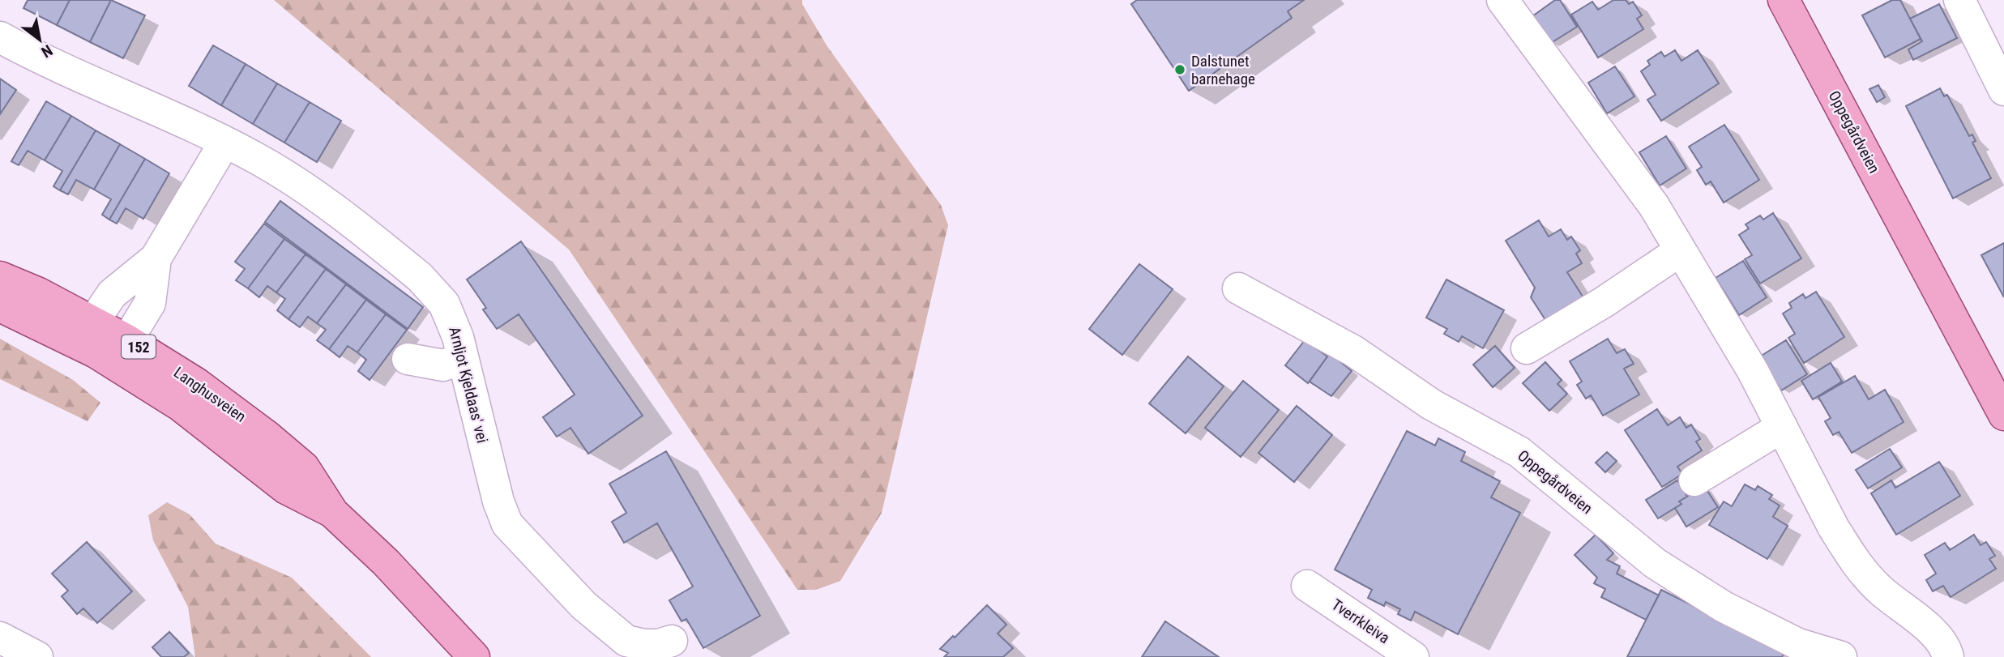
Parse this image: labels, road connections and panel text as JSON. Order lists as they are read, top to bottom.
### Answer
{
  "streets": {
    "main road": ["Oppegårdveien", "152", "Langhusveien"],
    "street": ["Arnljot Kjeldaas' vei", "Tverrkleiva"]
  },
  "places": ["Dalstunet barnehage"],
  "north": "bottom right"
}
